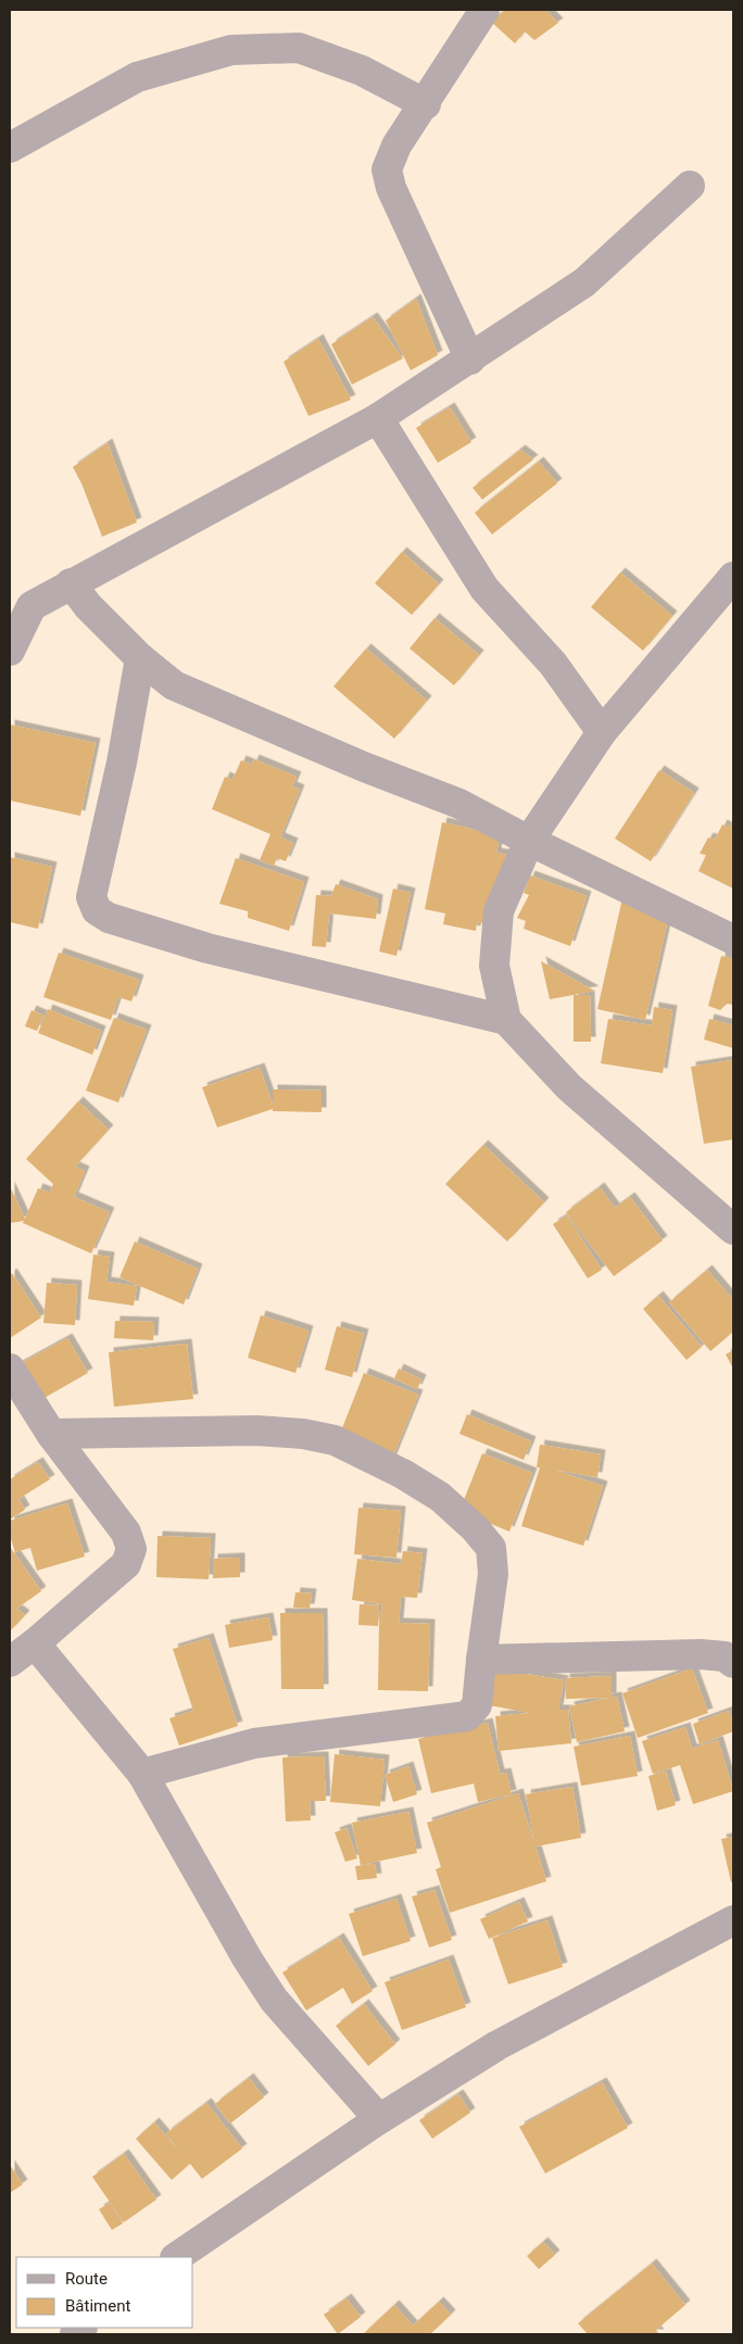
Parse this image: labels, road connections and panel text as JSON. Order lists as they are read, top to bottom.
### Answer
{
  "legend": ["Route", "Bâtiment"]
}
